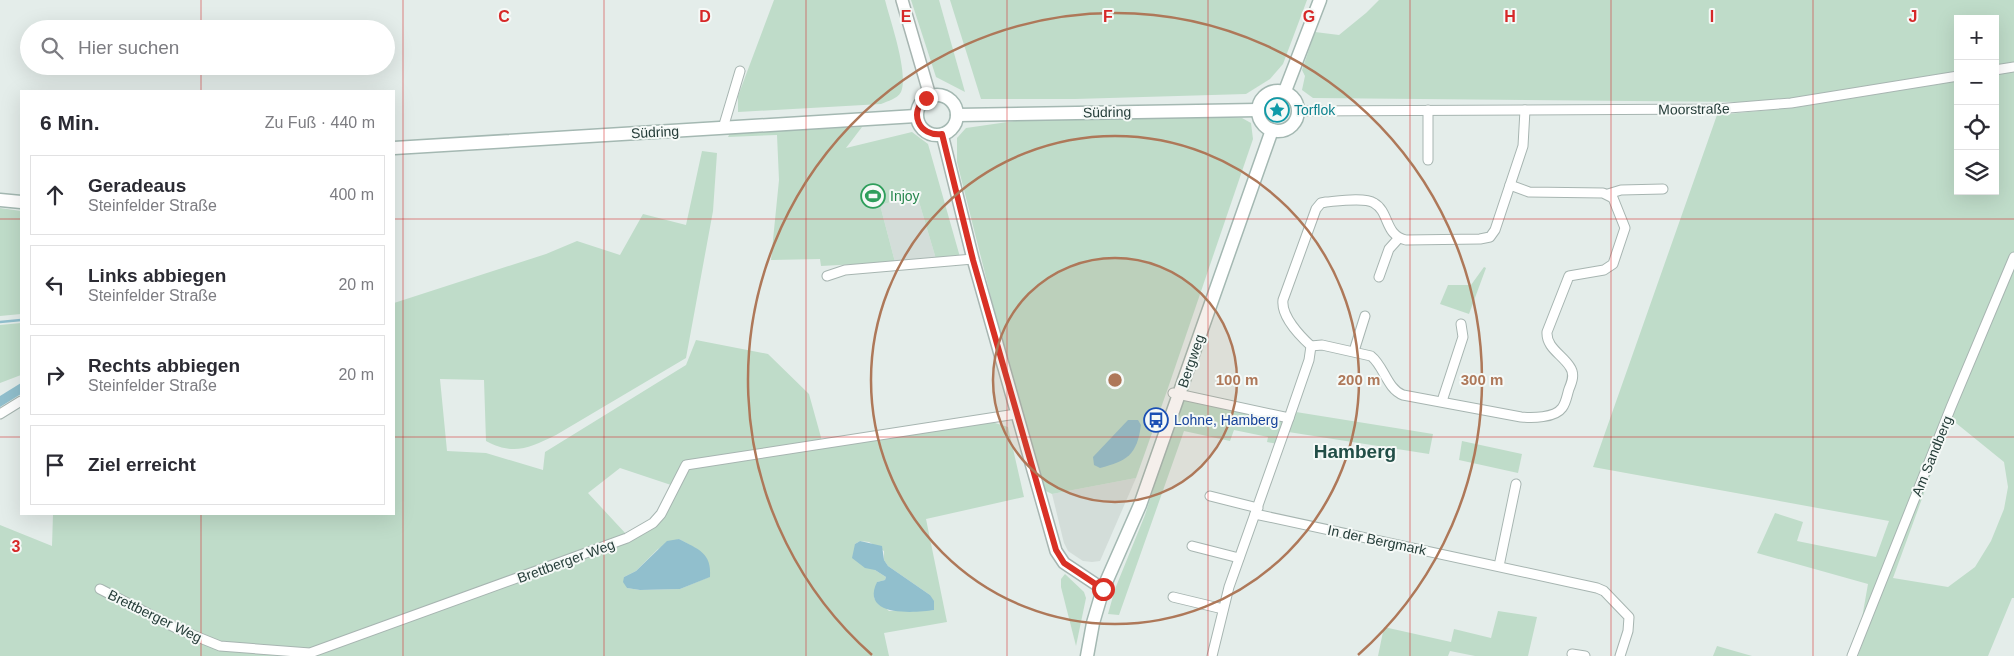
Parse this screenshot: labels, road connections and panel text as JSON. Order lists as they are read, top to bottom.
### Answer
{
  "streets": {
    "main road": ["Südring", "Bergweg"],
    "street": [
      "Moorstraße",
      "Am Sandberg",
      "In der Bergmark",
      "Brettberger Weg"
    ]
  },
  "crossings": [
    ["Moorstraße", "Südring"],
    ["Moorstraße", "Bergweg"],
    ["Südring", "Bergweg"]
  ],
  "districts": ["Hamberg"],
  "places": {
    "place": ["Torflok"],
    "sports": ["Injoy"],
    "bus stop": ["Lohne, Hamberg"]
  },
  "page": {
    "map_buttons": ["+", "−"],
    "search": "Hier suchen",
    "heading": ["6 Min.", "Zu Fuß · 440 m"],
    "list": [
      ["Geradeaus", "Steinfelder Straße", "400 m"],
      ["Links abbiegen", "Steinfelder Straße", "20 m"],
      ["Rechts abbiegen", "Steinfelder Straße", "20 m"],
      "Ziel erreicht"
    ]
  },
  "grid": {
    "columns": [
      "C",
      "D",
      "E",
      "F",
      "G",
      "H",
      "I",
      "J"
    ],
    "rows": ["3"]
  },
  "rings": ["100 m", "200 m", "300 m"]
}
